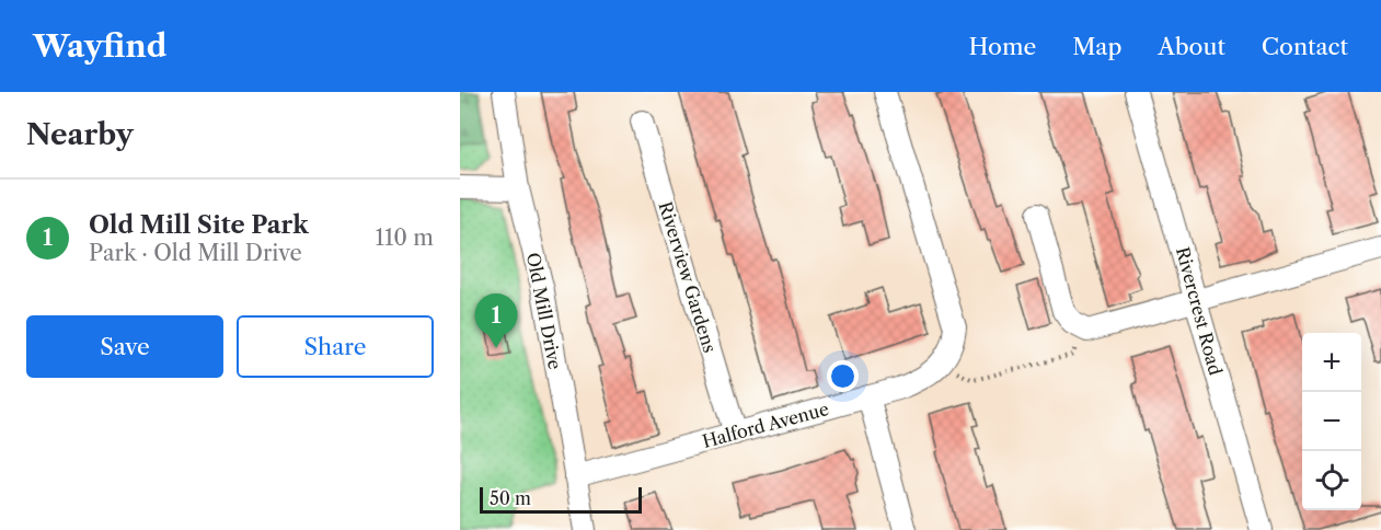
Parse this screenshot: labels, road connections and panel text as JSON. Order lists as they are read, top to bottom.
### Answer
{
  "streets": {
    "street": [
      "Riverview Gardens",
      "Old Mill Drive",
      "Rivercrest Road",
      "Halford Avenue"
    ]
  },
  "crossings": [
    ["Riverview Gardens", "Halford Avenue"],
    ["Old Mill Drive", "Halford Avenue"]
  ],
  "scale_bar": "50 m",
  "page": {
    "header": "Wayfind",
    "nav": [
      "Home",
      "Map",
      "About",
      "Contact"
    ],
    "heading": "Nearby",
    "list": [
      {
        "mark": "1",
        "name": "Old Mill Site Park",
        "note": "Park · Old Mill Drive",
        "value": "110 m"
      }
    ],
    "pins": "1",
    "buttons": ["Save", "Share"],
    "map_buttons": ["+", "−"],
    "scale": "50 m"
  }
}
